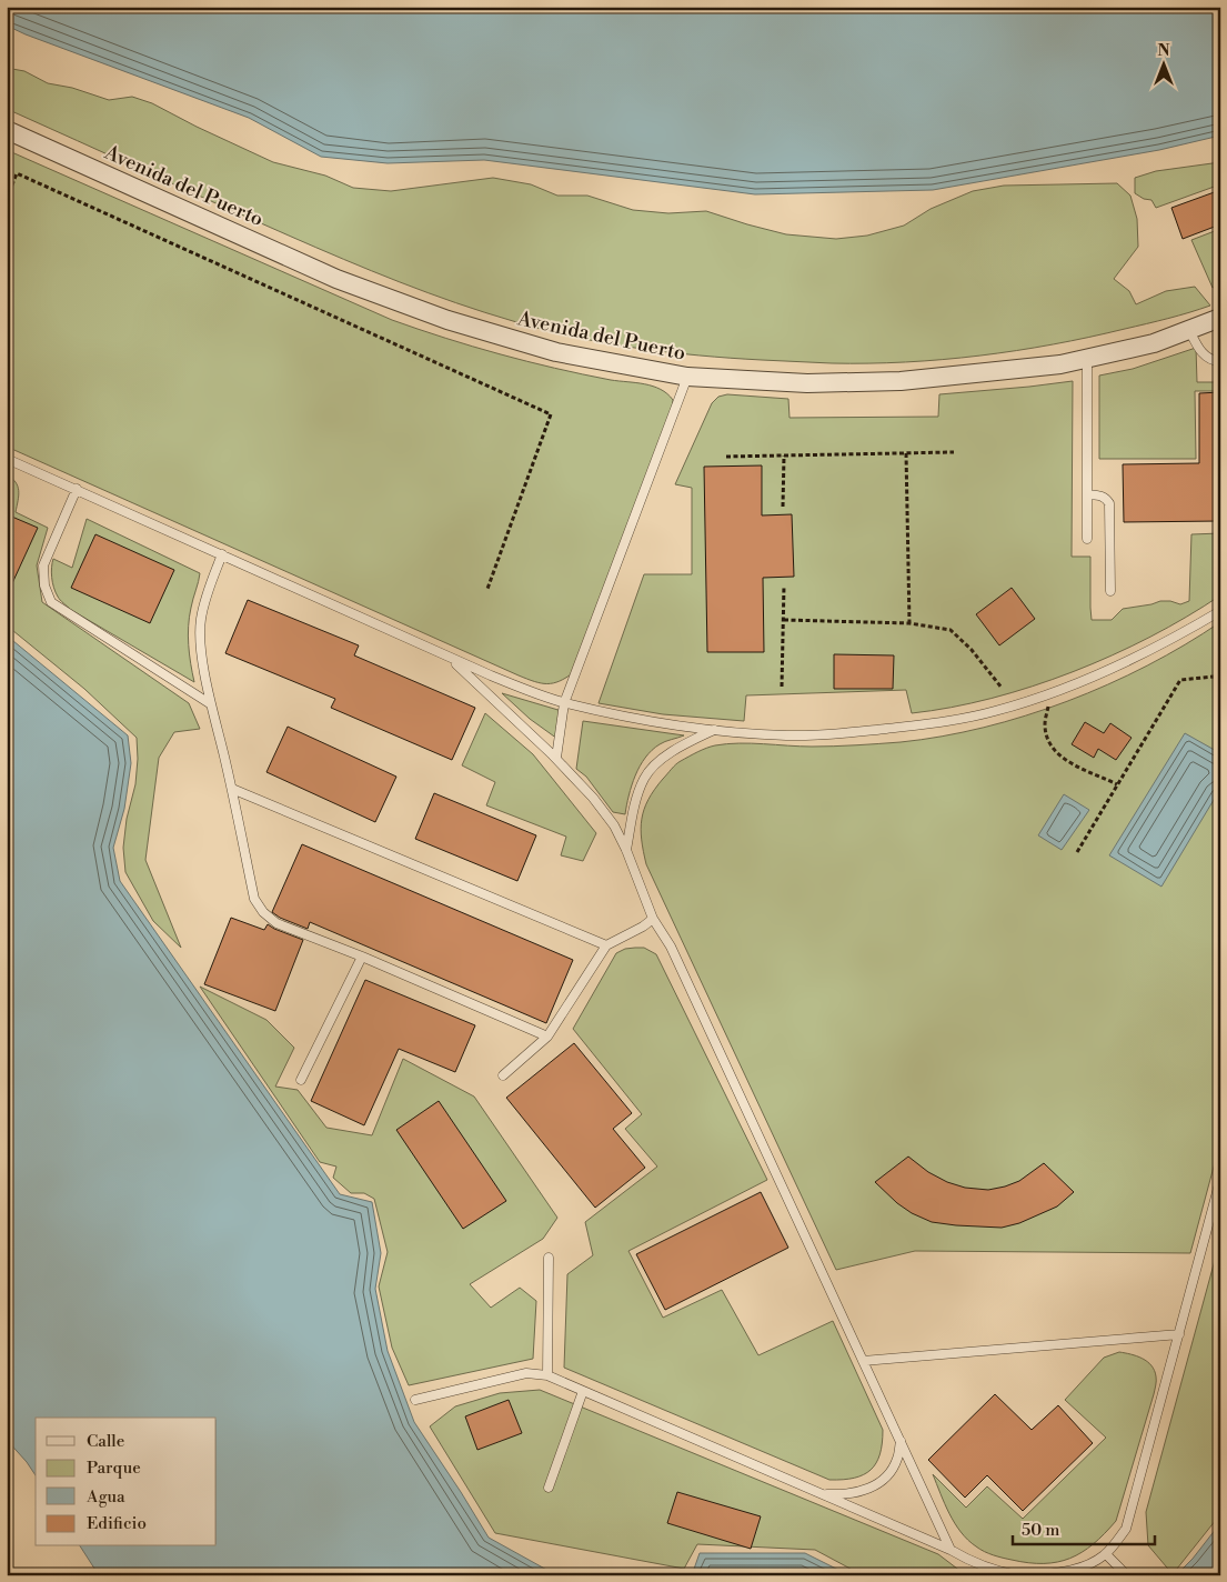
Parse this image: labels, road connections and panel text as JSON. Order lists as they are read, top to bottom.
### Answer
{
  "streets": {
    "street": ["Avenida del Puerto"]
  },
  "legend": [
    "Calle",
    "Parque",
    "Agua",
    "Edificio"
  ],
  "scale_bar": "50 m",
  "north": "top"
}
